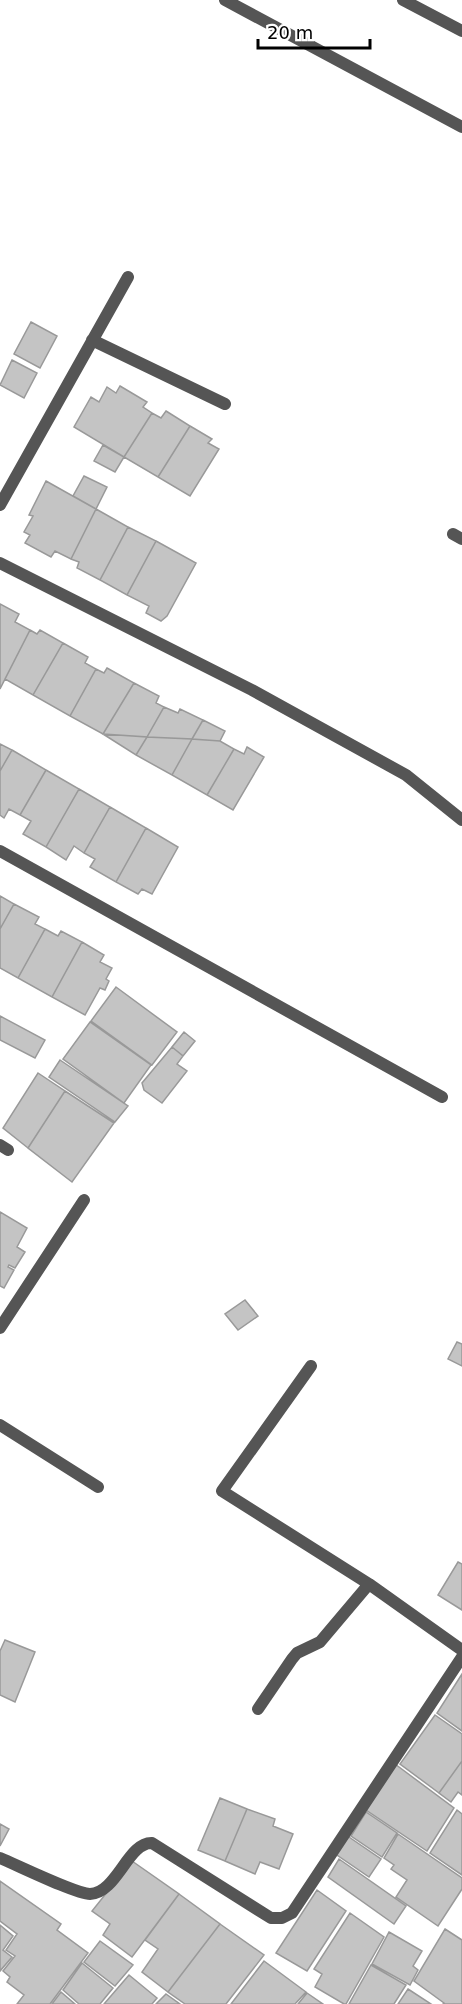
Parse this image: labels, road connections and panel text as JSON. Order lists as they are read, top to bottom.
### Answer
{
  "scale_bar": "20 m"
}
